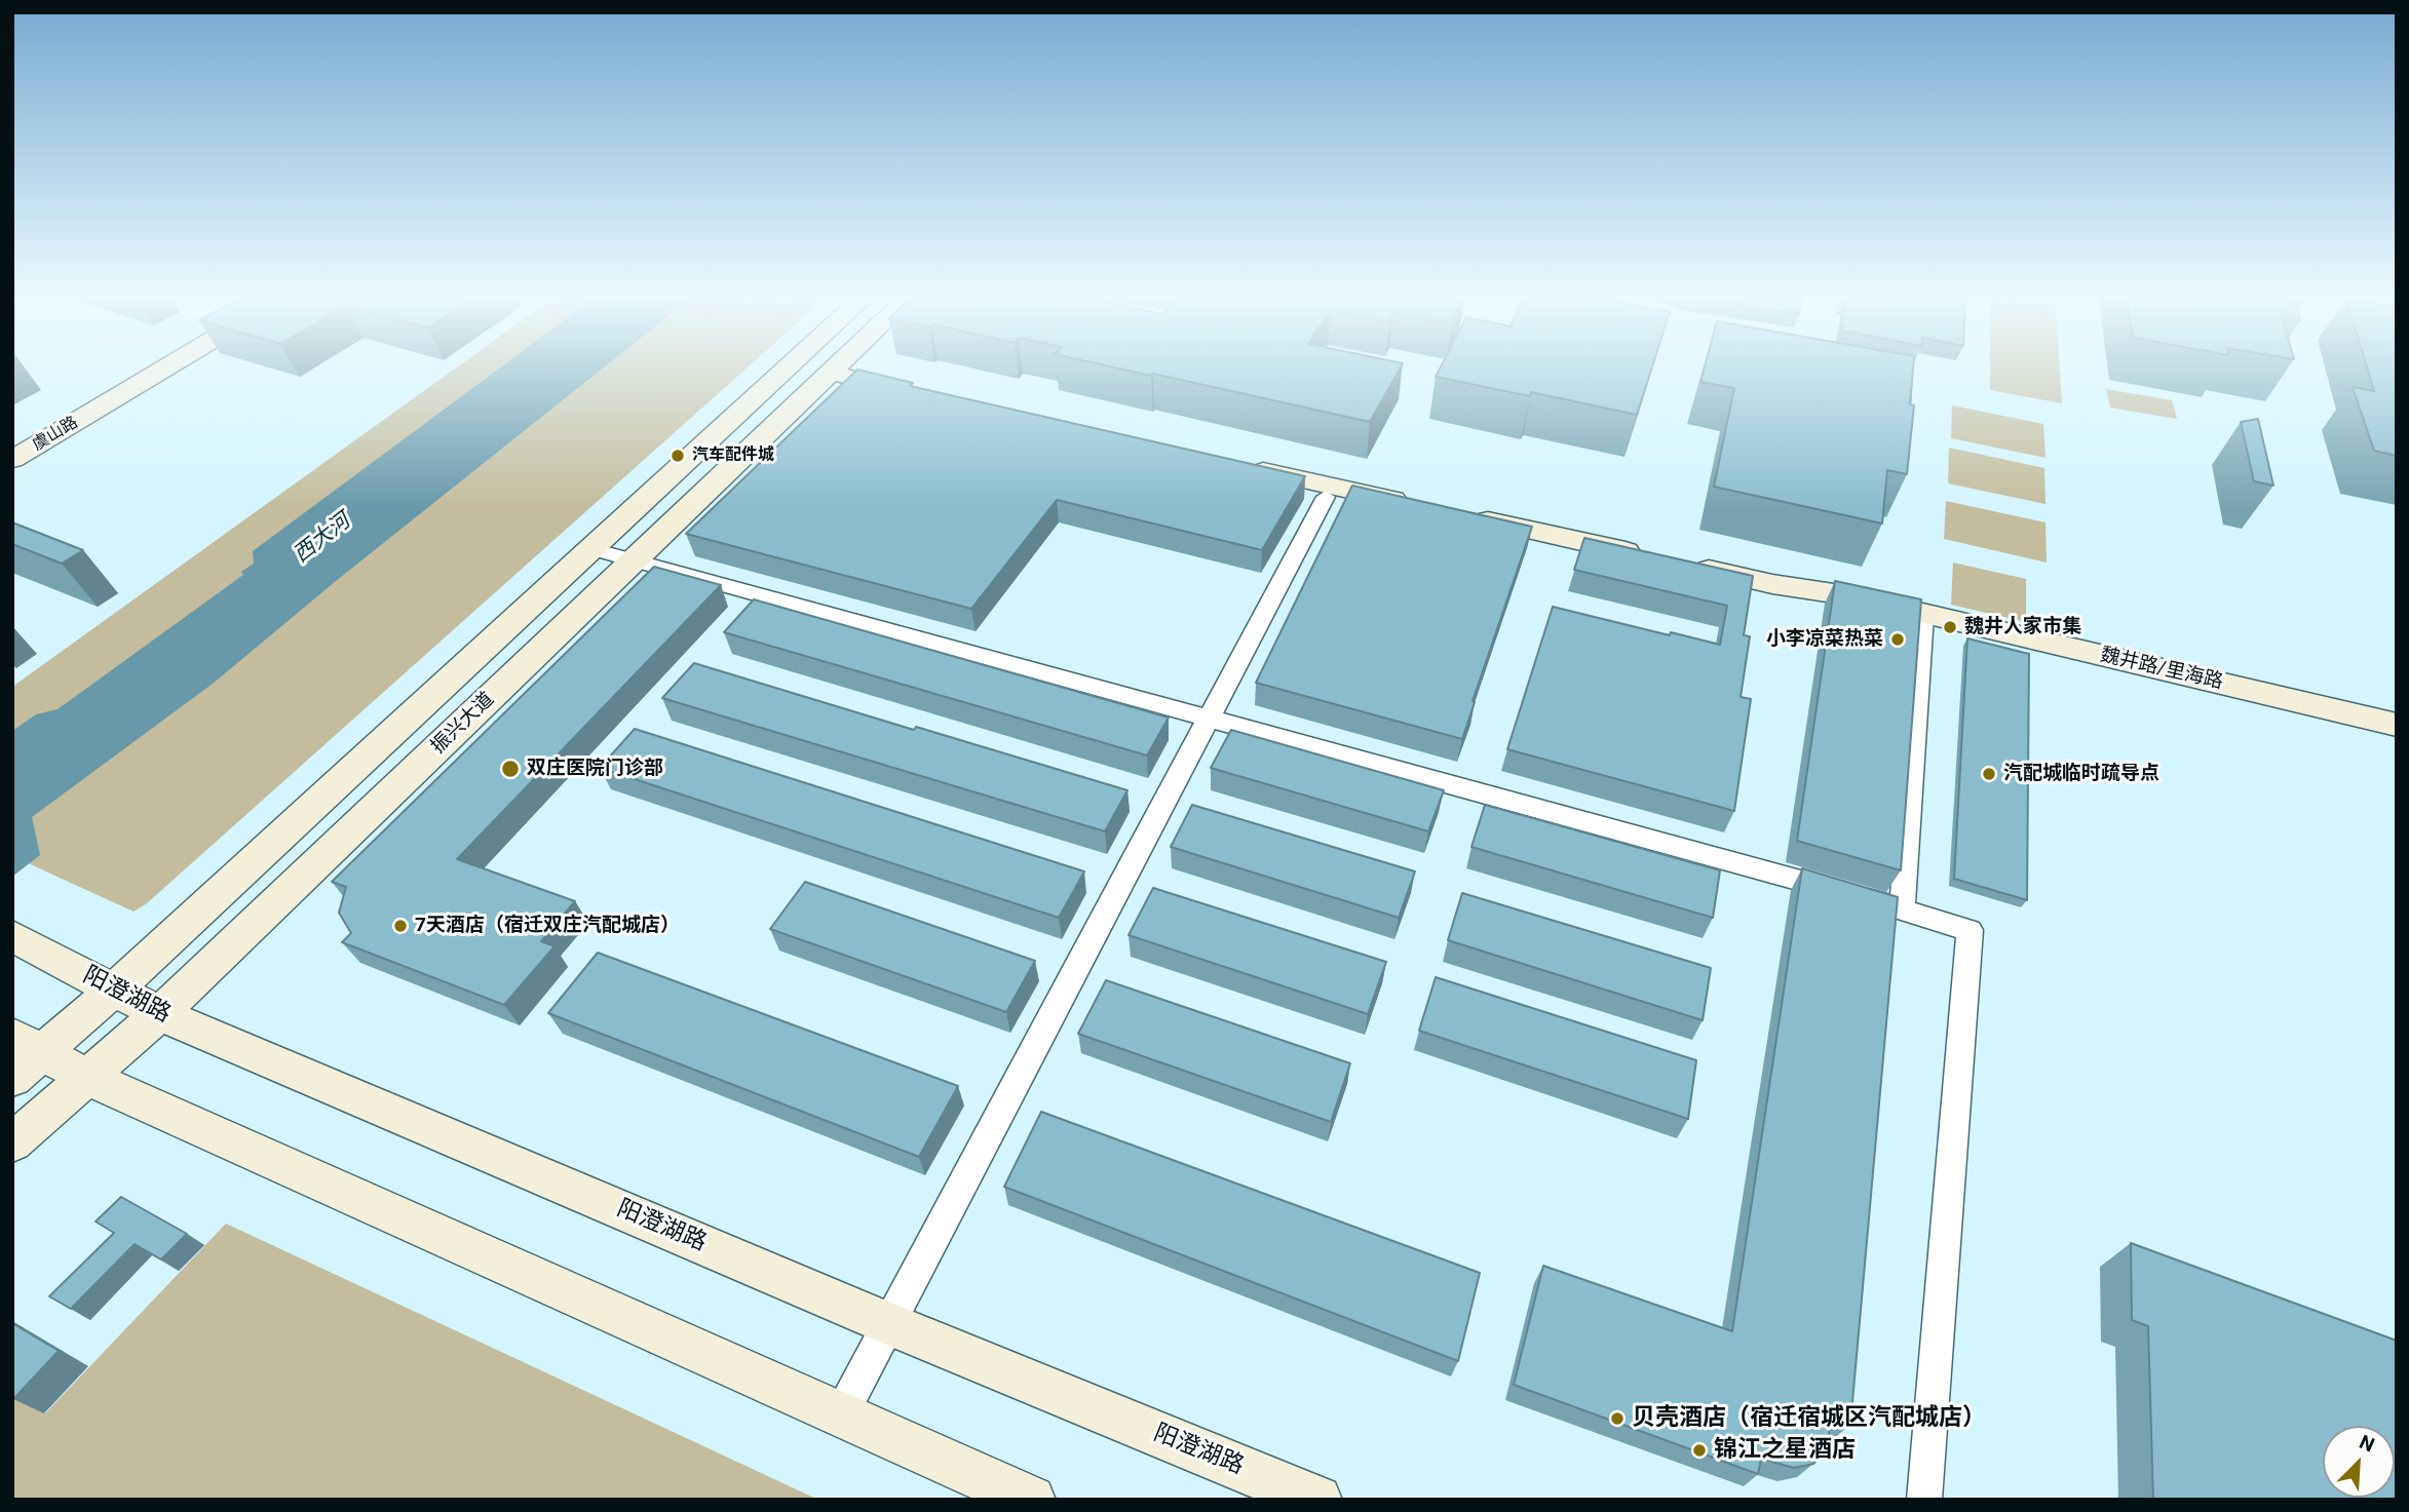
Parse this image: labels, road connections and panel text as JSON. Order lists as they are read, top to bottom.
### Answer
{
  "streets": {
    "main road": [
      "虞山路",
      "魏井路/里海路",
      "振兴大道",
      "阳澄湖路"
    ]
  },
  "crossings": [
    ["振兴大道", "阳澄湖路"]
  ],
  "water": ["西大河"],
  "places": [
    "汽车配件城",
    "魏井人家市集",
    "小李凉菜热菜",
    "双庄医院门诊部",
    "汽配城临时疏导点",
    "7天酒店（宿迁双庄汽配城店）",
    "贝壳酒店（宿迁宿城区汽配城店）",
    "锦江之星酒店"
  ],
  "north": "top right"
}
